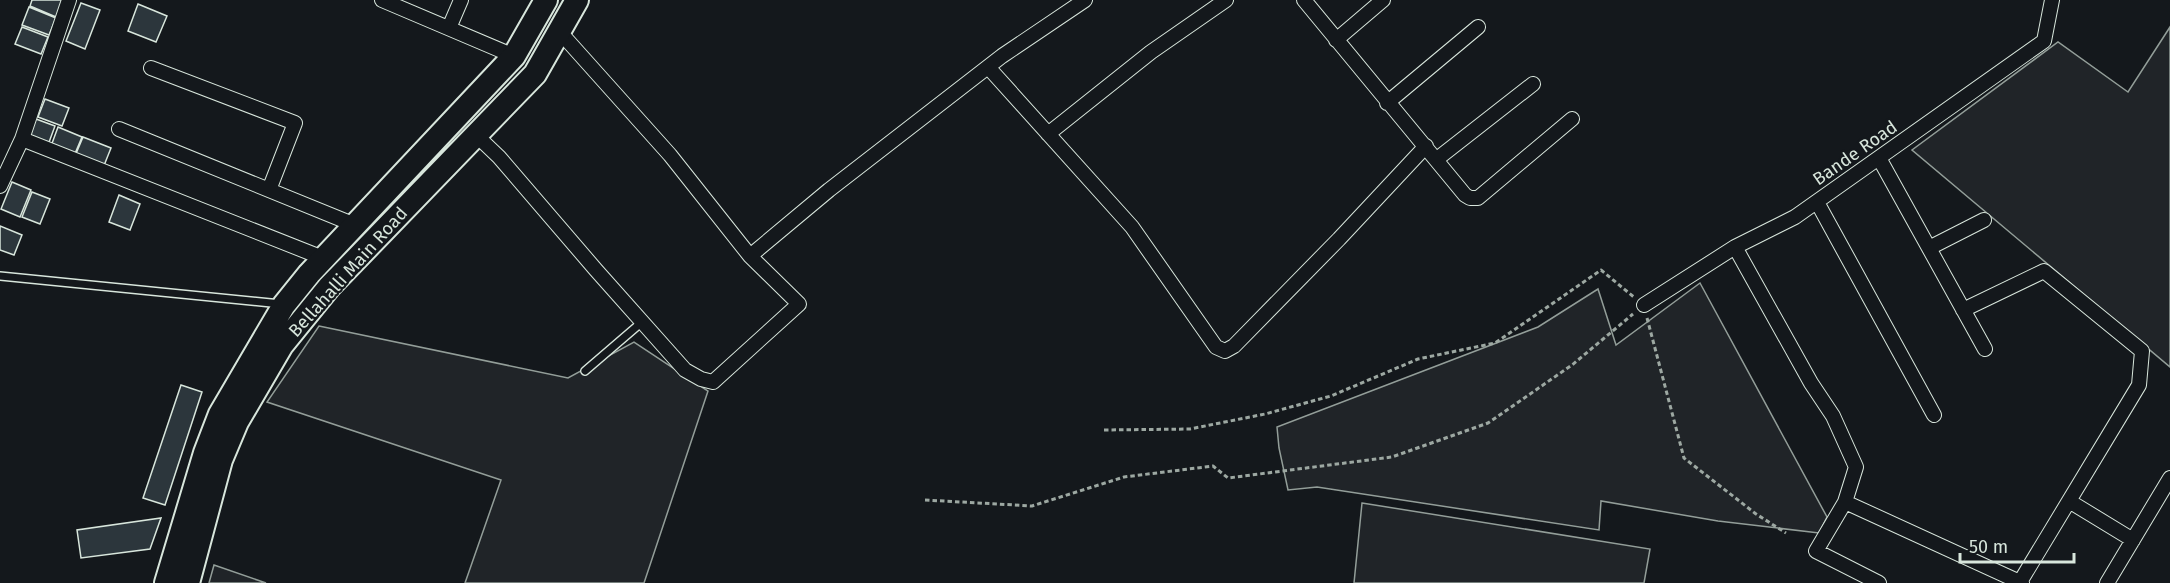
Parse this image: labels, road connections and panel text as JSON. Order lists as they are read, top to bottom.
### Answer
{
  "streets": {
    "main road": ["Bellahalli Main Road"],
    "street": ["Bande Road"]
  },
  "scale_bar": "50 m"
}
